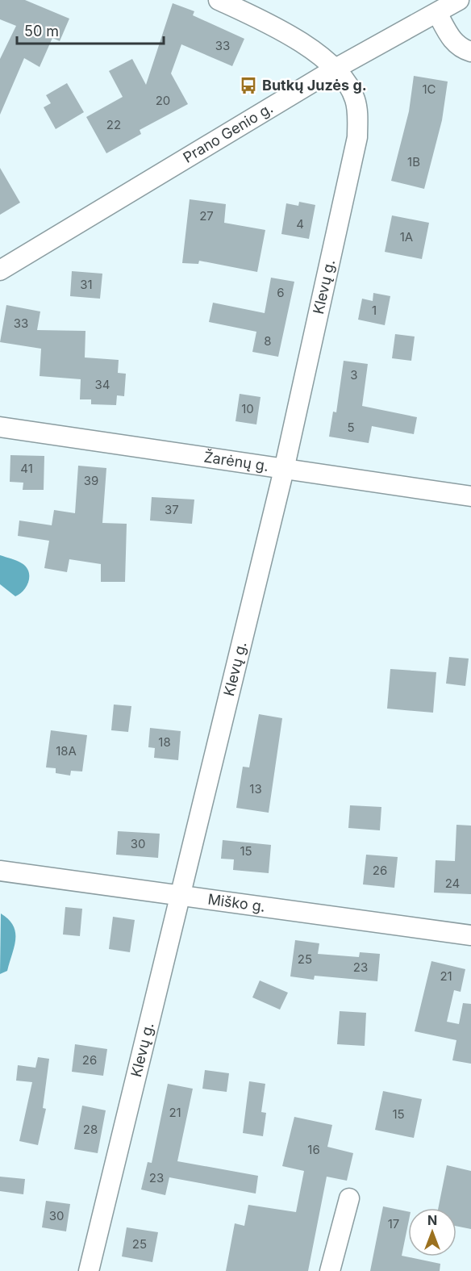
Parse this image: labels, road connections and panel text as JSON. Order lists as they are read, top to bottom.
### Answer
{
  "streets": {
    "street": [
      "Prano Genio g.",
      "Klevų g.",
      "Žarėnų g.",
      "Miško g."
    ]
  },
  "crossings": [
    ["Prano Genio g.", "Klevų g."],
    ["Klevų g.", "Žarėnų g."],
    ["Klevų g.", "Miško g."]
  ],
  "places": {
    "bus stop": ["Butkų Juzės g."]
  },
  "house_numbers": [
    "33",
    "1C",
    "20",
    "22",
    "1B",
    "27",
    "4",
    "1A",
    "31",
    "6",
    "1",
    "33",
    "8",
    "3",
    "34",
    "10",
    "5",
    "41",
    "39",
    "37",
    "18",
    "18A",
    "13",
    "30",
    "15",
    "26",
    "24",
    "25",
    "23",
    "21",
    "26",
    "21",
    "15",
    "28",
    "16",
    "23",
    "30",
    "17",
    "25"
  ],
  "scale_bar": "50 m",
  "north": "top"
}
